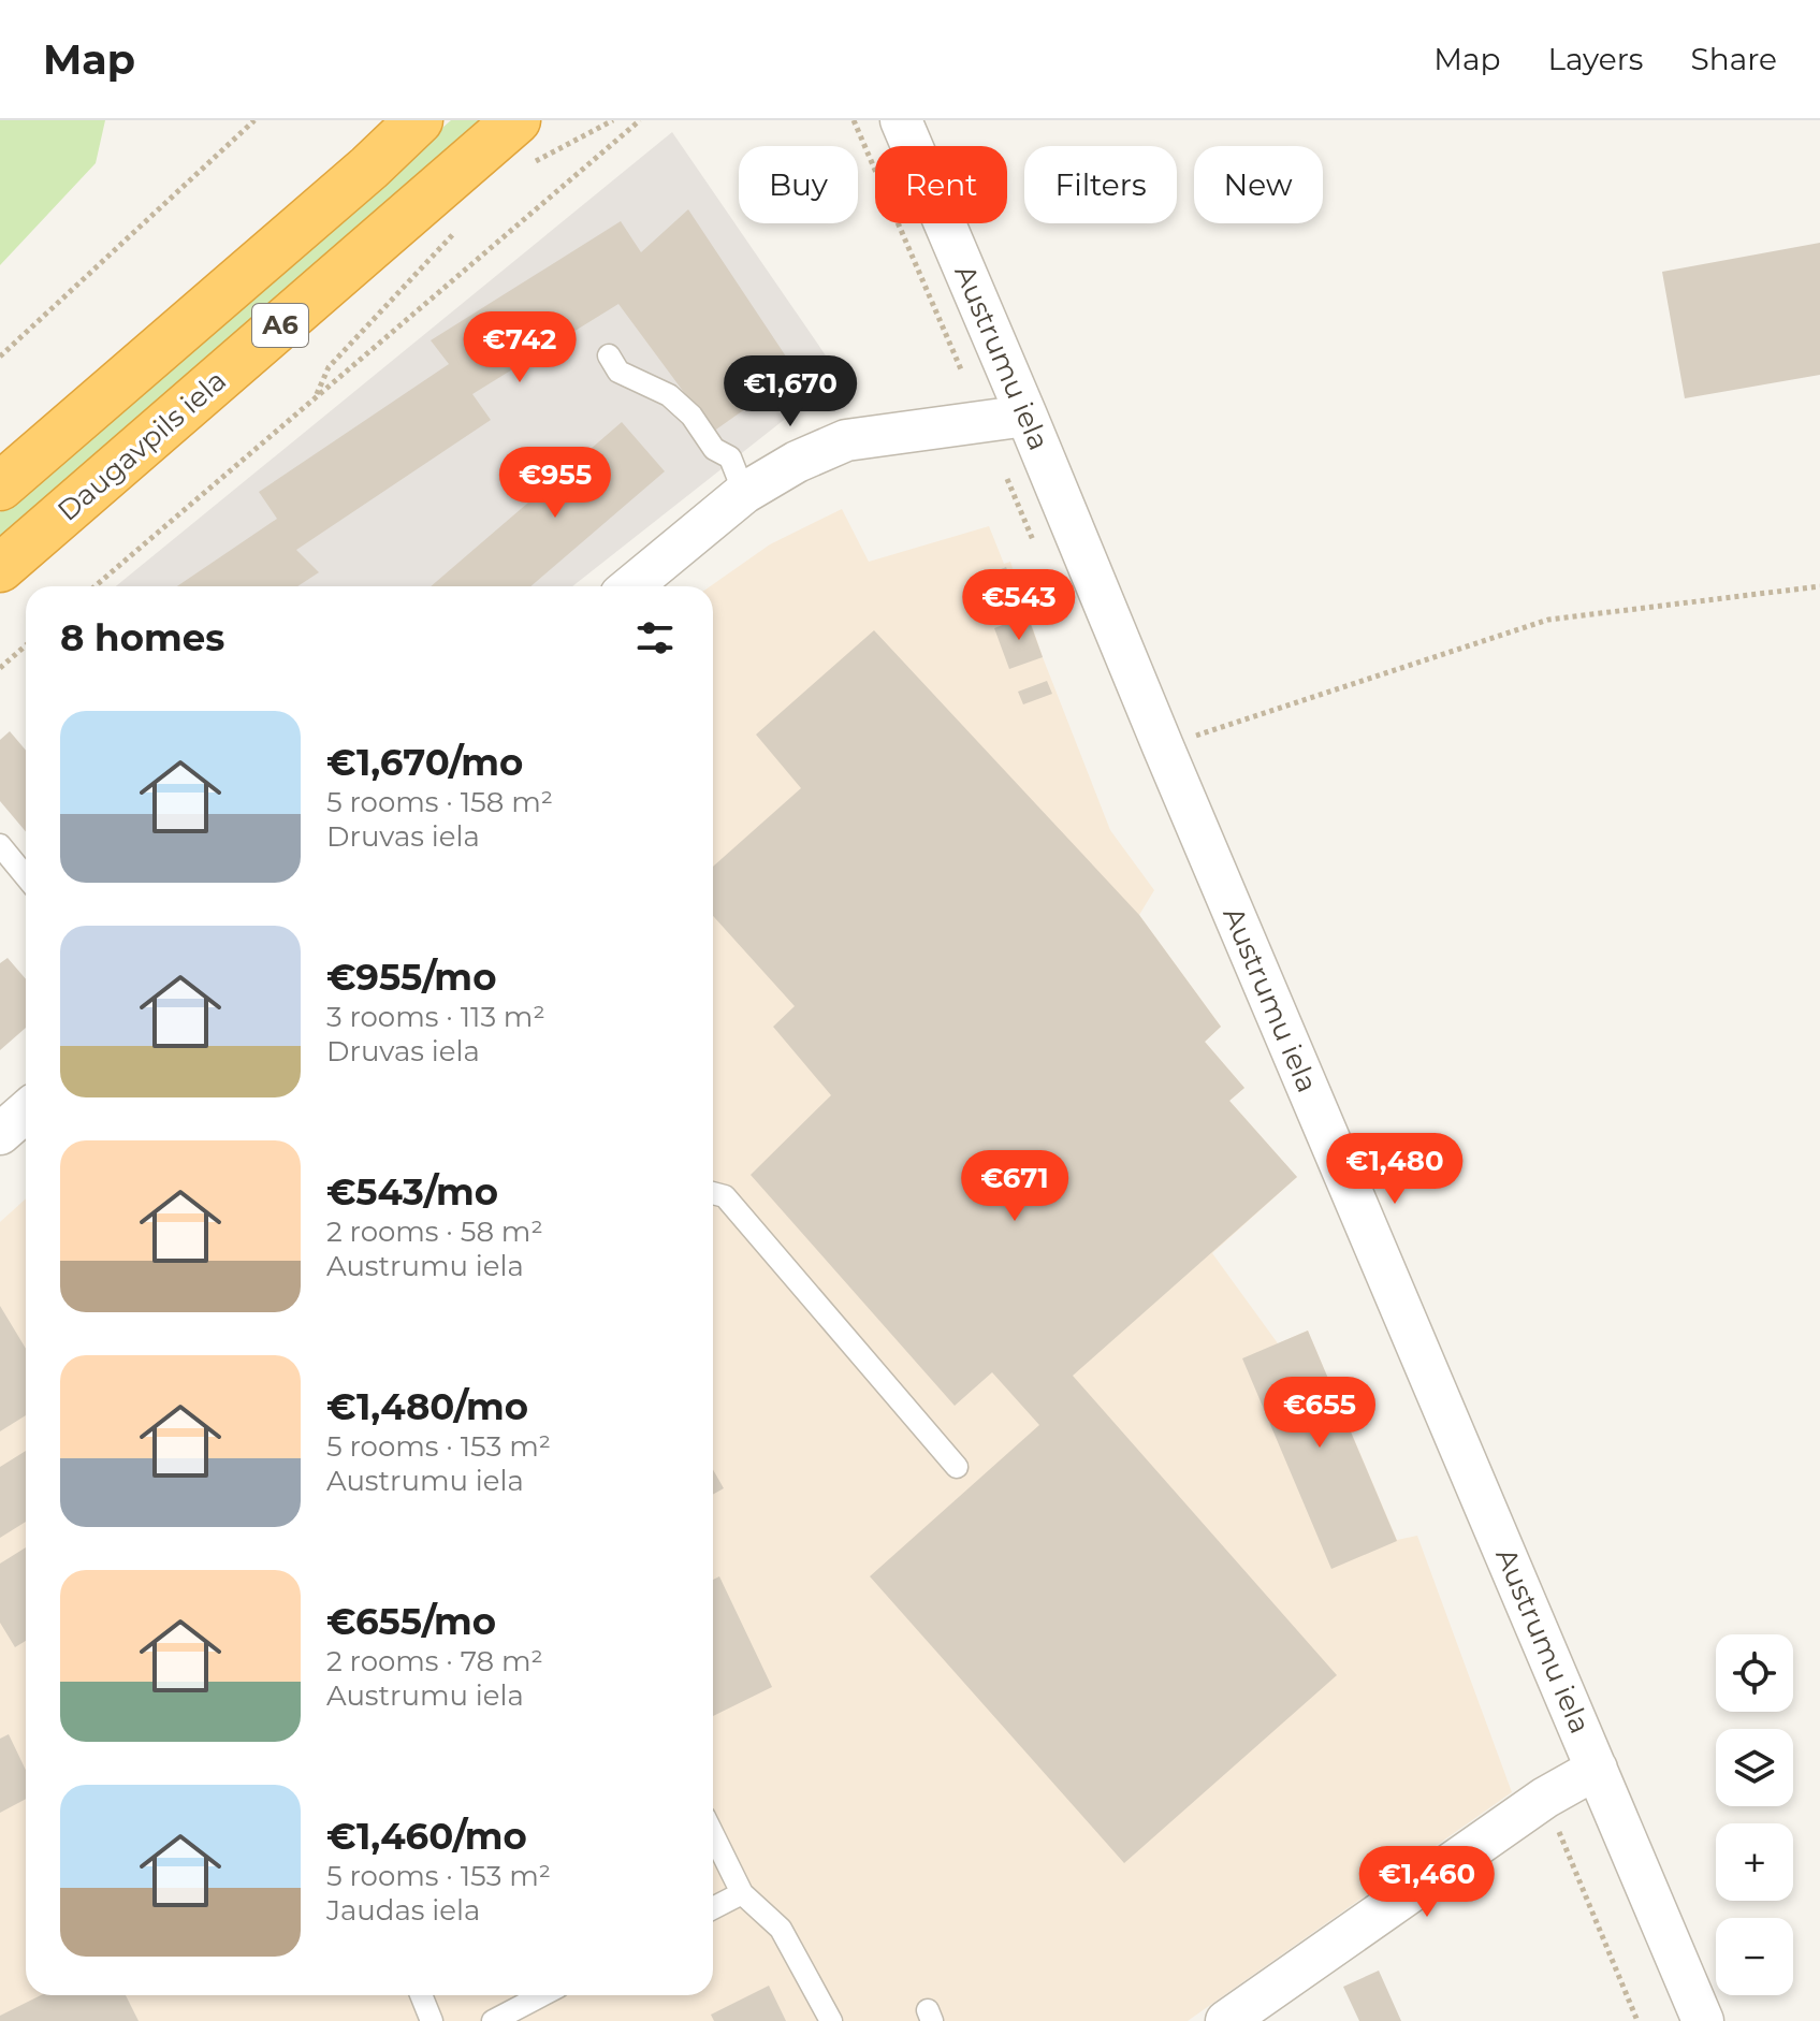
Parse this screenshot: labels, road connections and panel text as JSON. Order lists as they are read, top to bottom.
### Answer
{
  "streets": {
    "highway": ["A6", "Daugavpils iela"],
    "street": ["Austrumu iela"]
  },
  "page": {
    "header": "Map",
    "nav": ["Map", "Layers", "Share"],
    "chip": [
      "Buy",
      "Rent",
      "Filters",
      "New"
    ],
    "price": [
      "€742",
      "€1,670",
      "€955",
      "€543",
      "€1,480",
      "€671",
      "€655",
      "€1,460"
    ],
    "heading": "8 homes",
    "list": [
      {
        "name": "€1,670/mo",
        "note": "5 rooms · 158 m² · Druvas iela"
      },
      {
        "name": "€955/mo",
        "note": "3 rooms · 113 m² · Druvas iela"
      },
      {
        "name": "€543/mo",
        "note": "2 rooms · 58 m² · Austrumu iela"
      },
      {
        "name": "€1,480/mo",
        "note": "5 rooms · 153 m² · Austrumu iela"
      },
      {
        "name": "€655/mo",
        "note": "2 rooms · 78 m² · Austrumu iela"
      },
      {
        "name": "€1,460/mo",
        "note": "5 rooms · 153 m² · Jaudas iela"
      }
    ],
    "map_buttons": ["+", "−"]
  }
}
